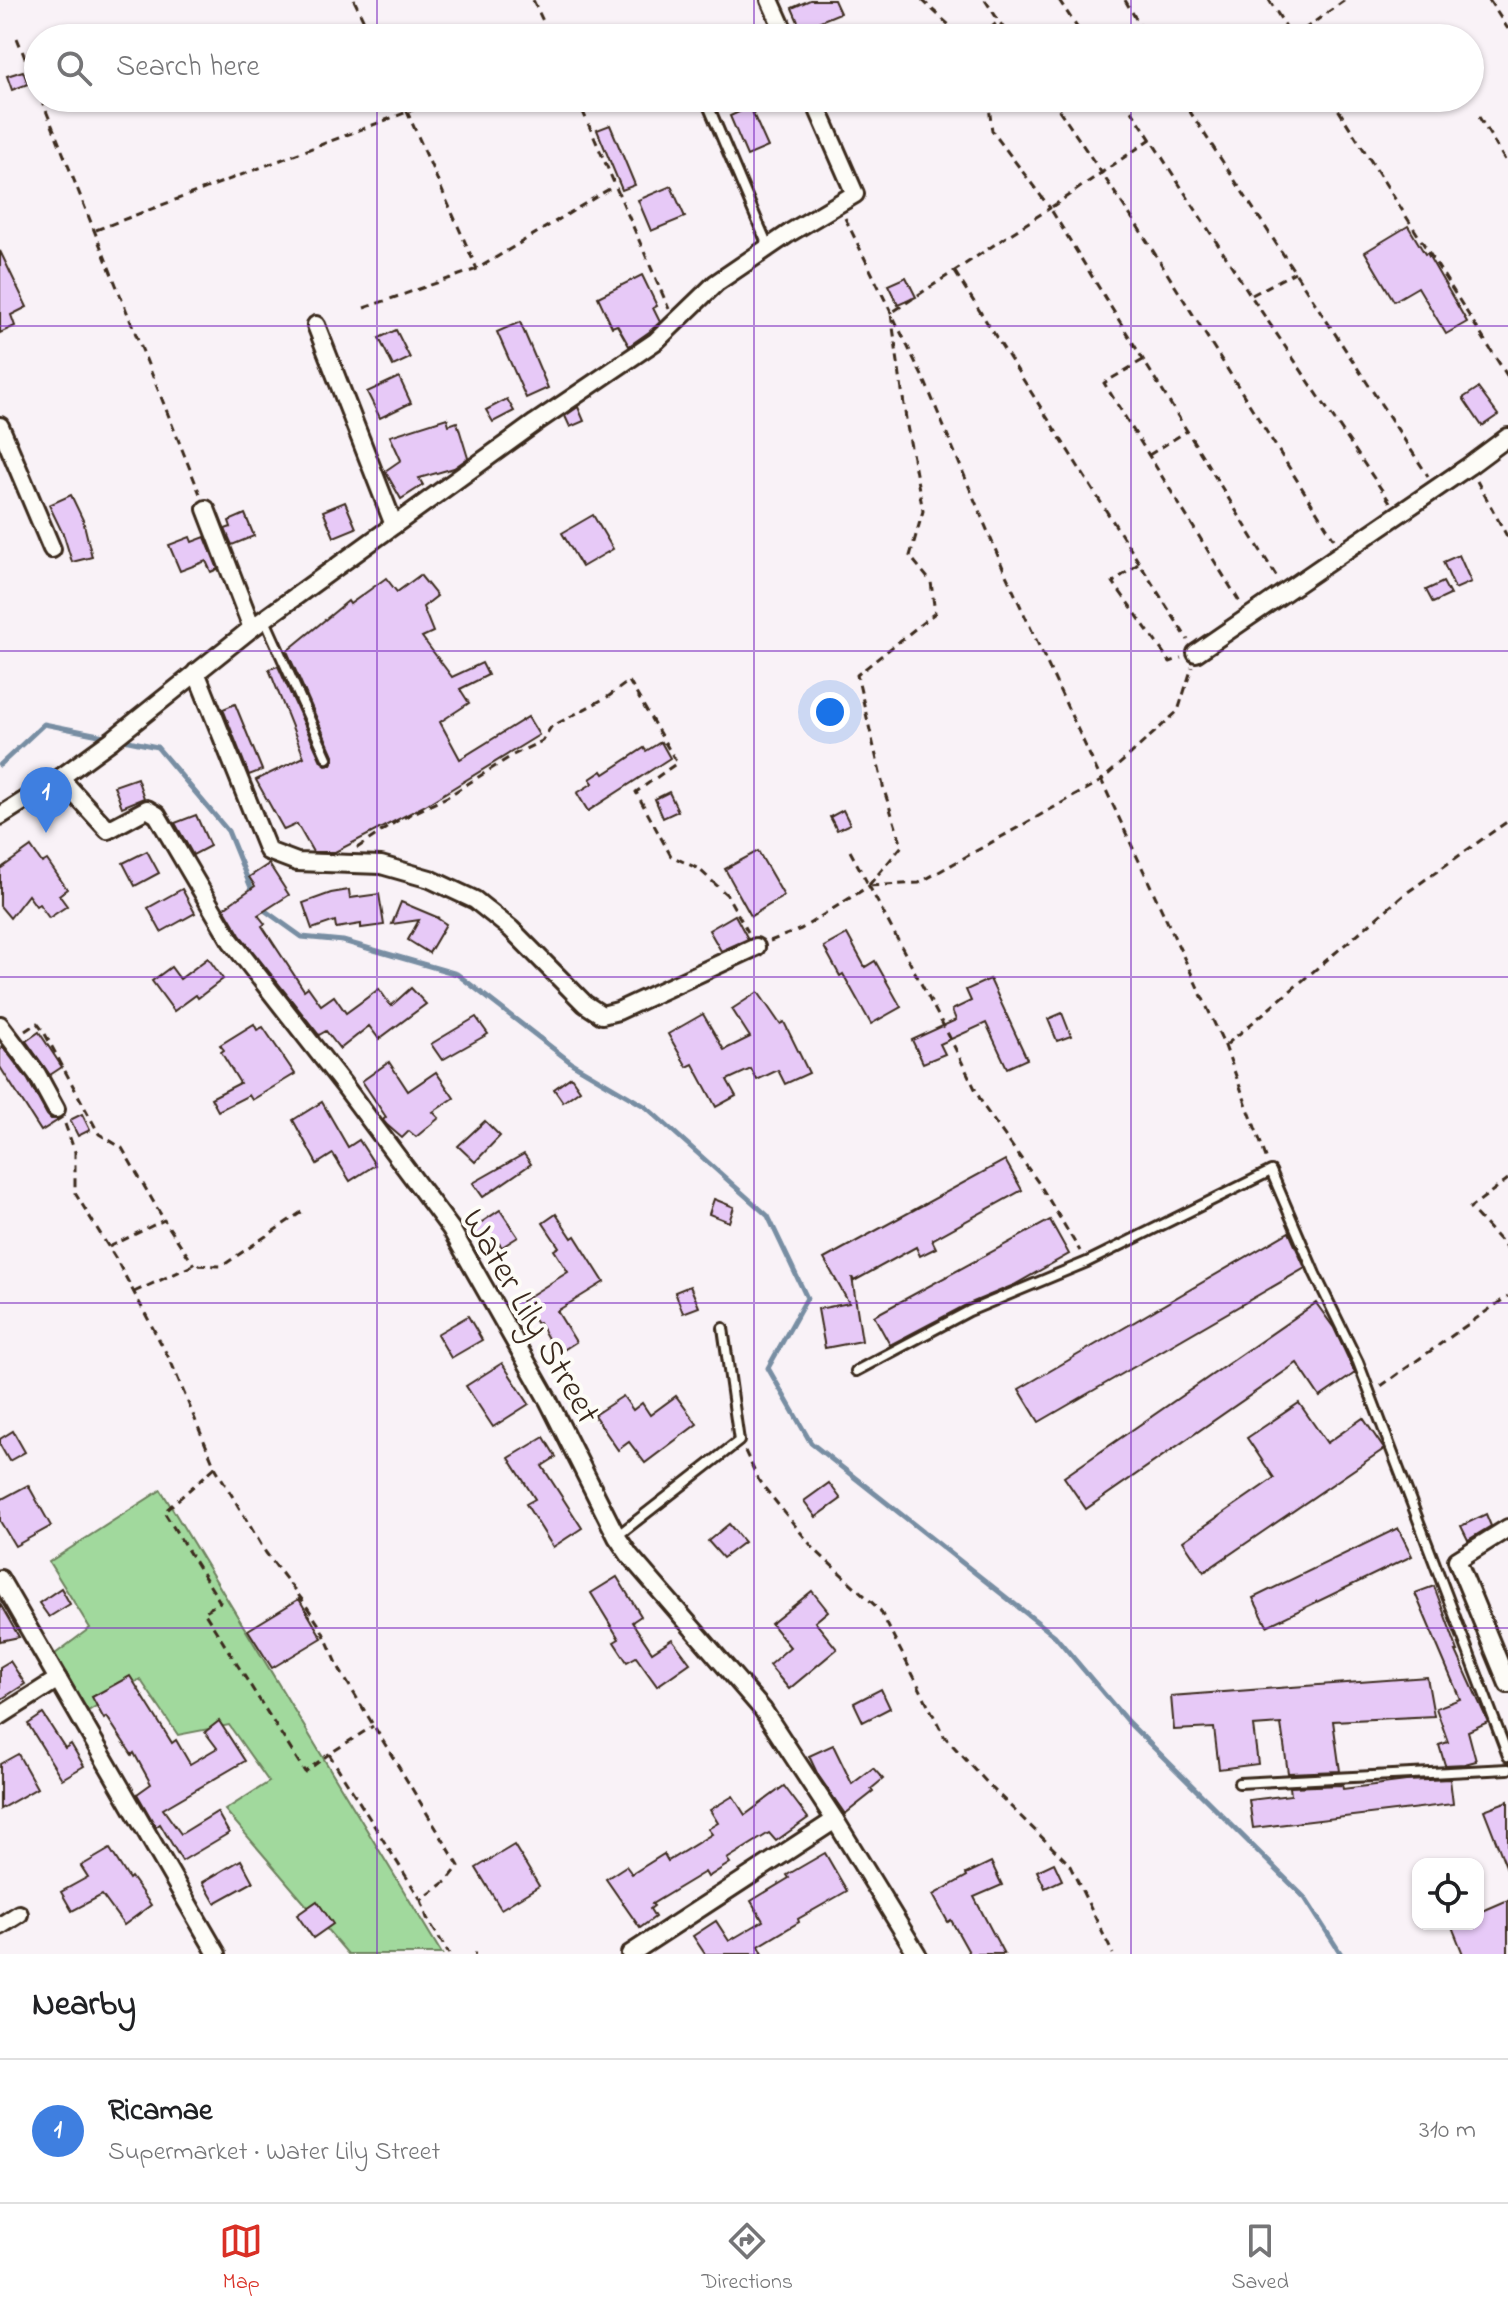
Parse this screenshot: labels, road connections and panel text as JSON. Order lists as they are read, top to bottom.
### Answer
{
  "streets": {
    "street": ["Water Lily Street"]
  },
  "page": {
    "search": "Search here",
    "pins": "1",
    "heading": "Nearby",
    "list": [
      {
        "mark": "1",
        "name": "Ricamae",
        "note": "Supermarket · Water Lily Street",
        "value": "310 m"
      }
    ],
    "nav": ["Map", "Directions", "Saved"]
  }
}
